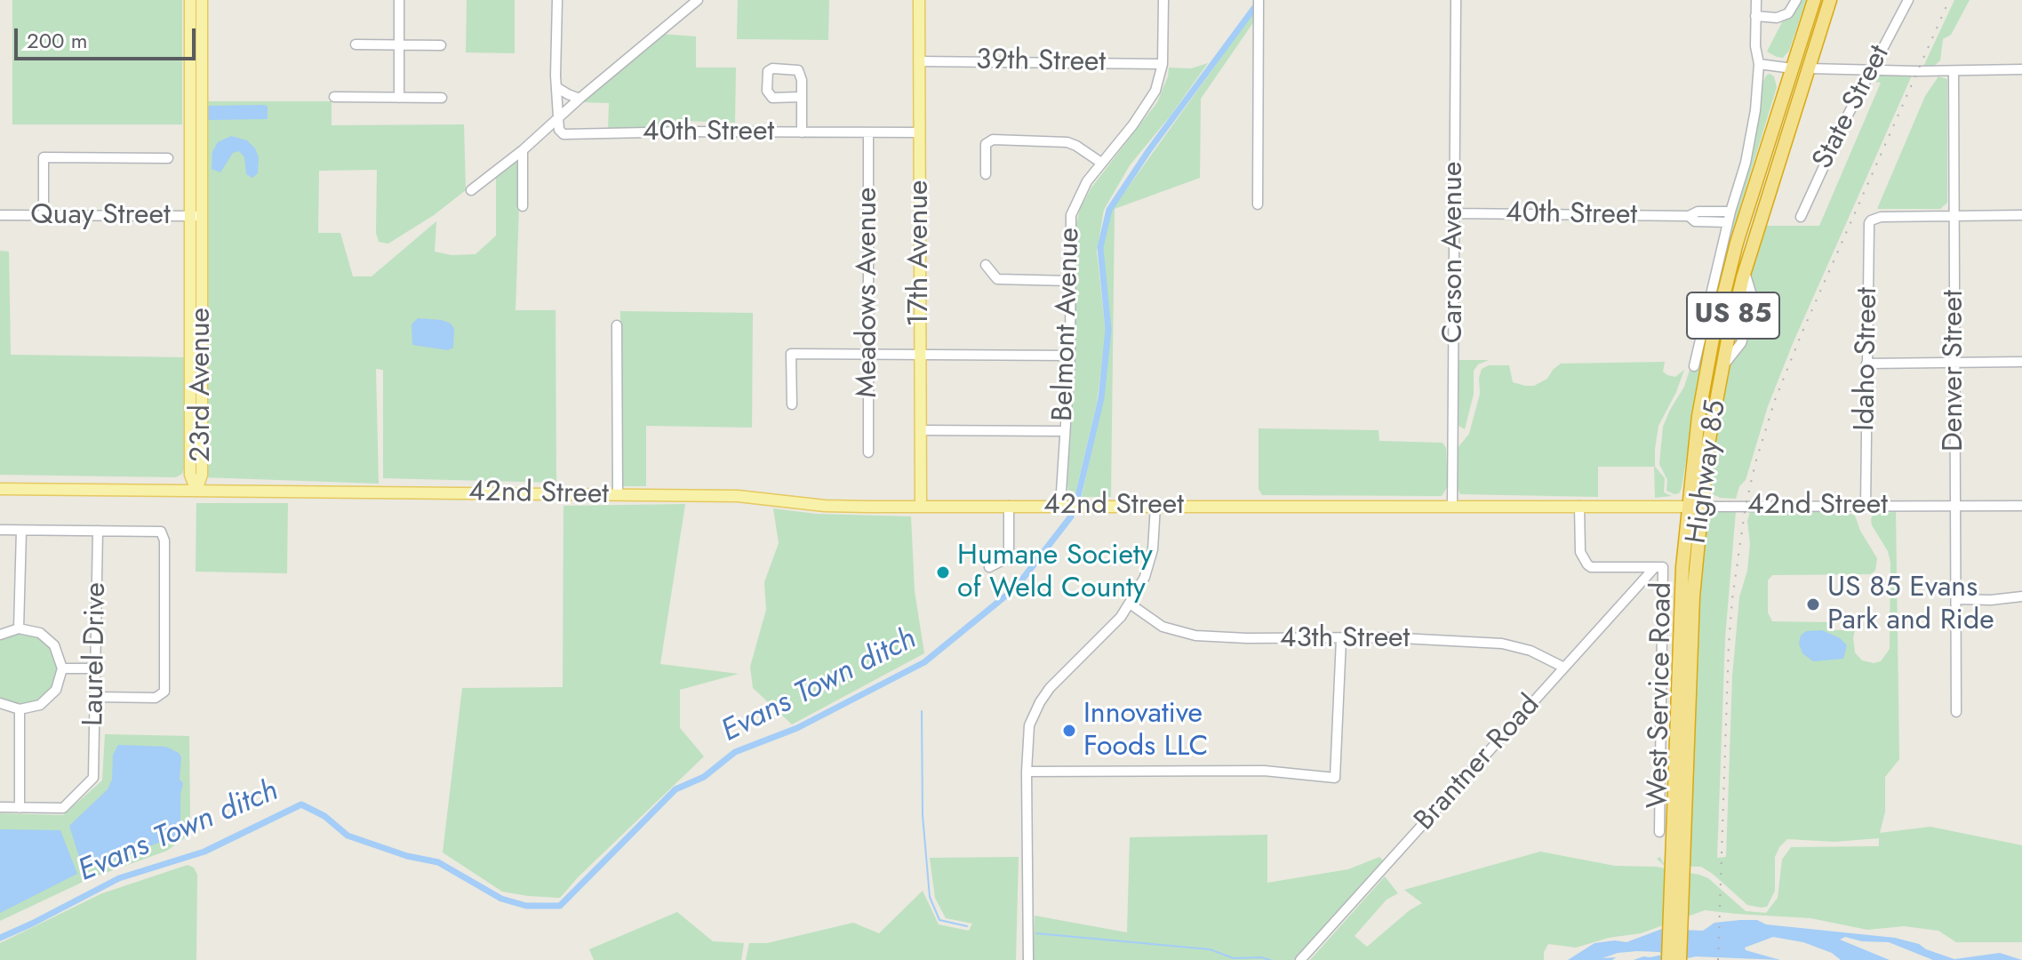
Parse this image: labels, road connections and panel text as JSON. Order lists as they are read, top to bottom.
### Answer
{
  "streets": {
    "highway": ["US 85", "Highway 85"],
    "main road": ["17th Avenue", "23rd Avenue", "42nd Street"],
    "street": [
      "39th Street",
      "State Street",
      "40th Street",
      "Quay Street",
      "Carson Avenue",
      "Meadows Avenue",
      "Belmont Avenue",
      "Idaho Street",
      "Denver Street",
      "43th Street",
      "Laurel Drive",
      "West Service Road",
      "Brantner Road"
    ]
  },
  "crossings": [
    ["39th Street", "17th Avenue"],
    ["39th Street", "Belmont Avenue"],
    ["40th Street", "Carson Avenue"],
    ["40th Street", "17th Avenue"],
    ["40th Street", "Meadows Avenue"],
    ["Quay Street", "23rd Avenue"],
    ["Carson Avenue", "42nd Street"],
    ["17th Avenue", "42nd Street"],
    ["Belmont Avenue", "42nd Street"],
    ["Idaho Street", "Denver Street"],
    ["Idaho Street", "42nd Street"],
    ["Denver Street", "42nd Street"],
    ["23rd Avenue", "42nd Street"],
    ["Highway 85", "42nd Street"],
    ["42nd Street", "West Service Road"],
    ["43th Street", "Brantner Road"],
    ["West Service Road", "Brantner Road"]
  ],
  "water": ["Evans Town ditch"],
  "places": ["Humane Society of Weld County", "US 85 Evans Park and Ride", "Innovative Foods LLC"],
  "scale_bar": "200 m"
}
